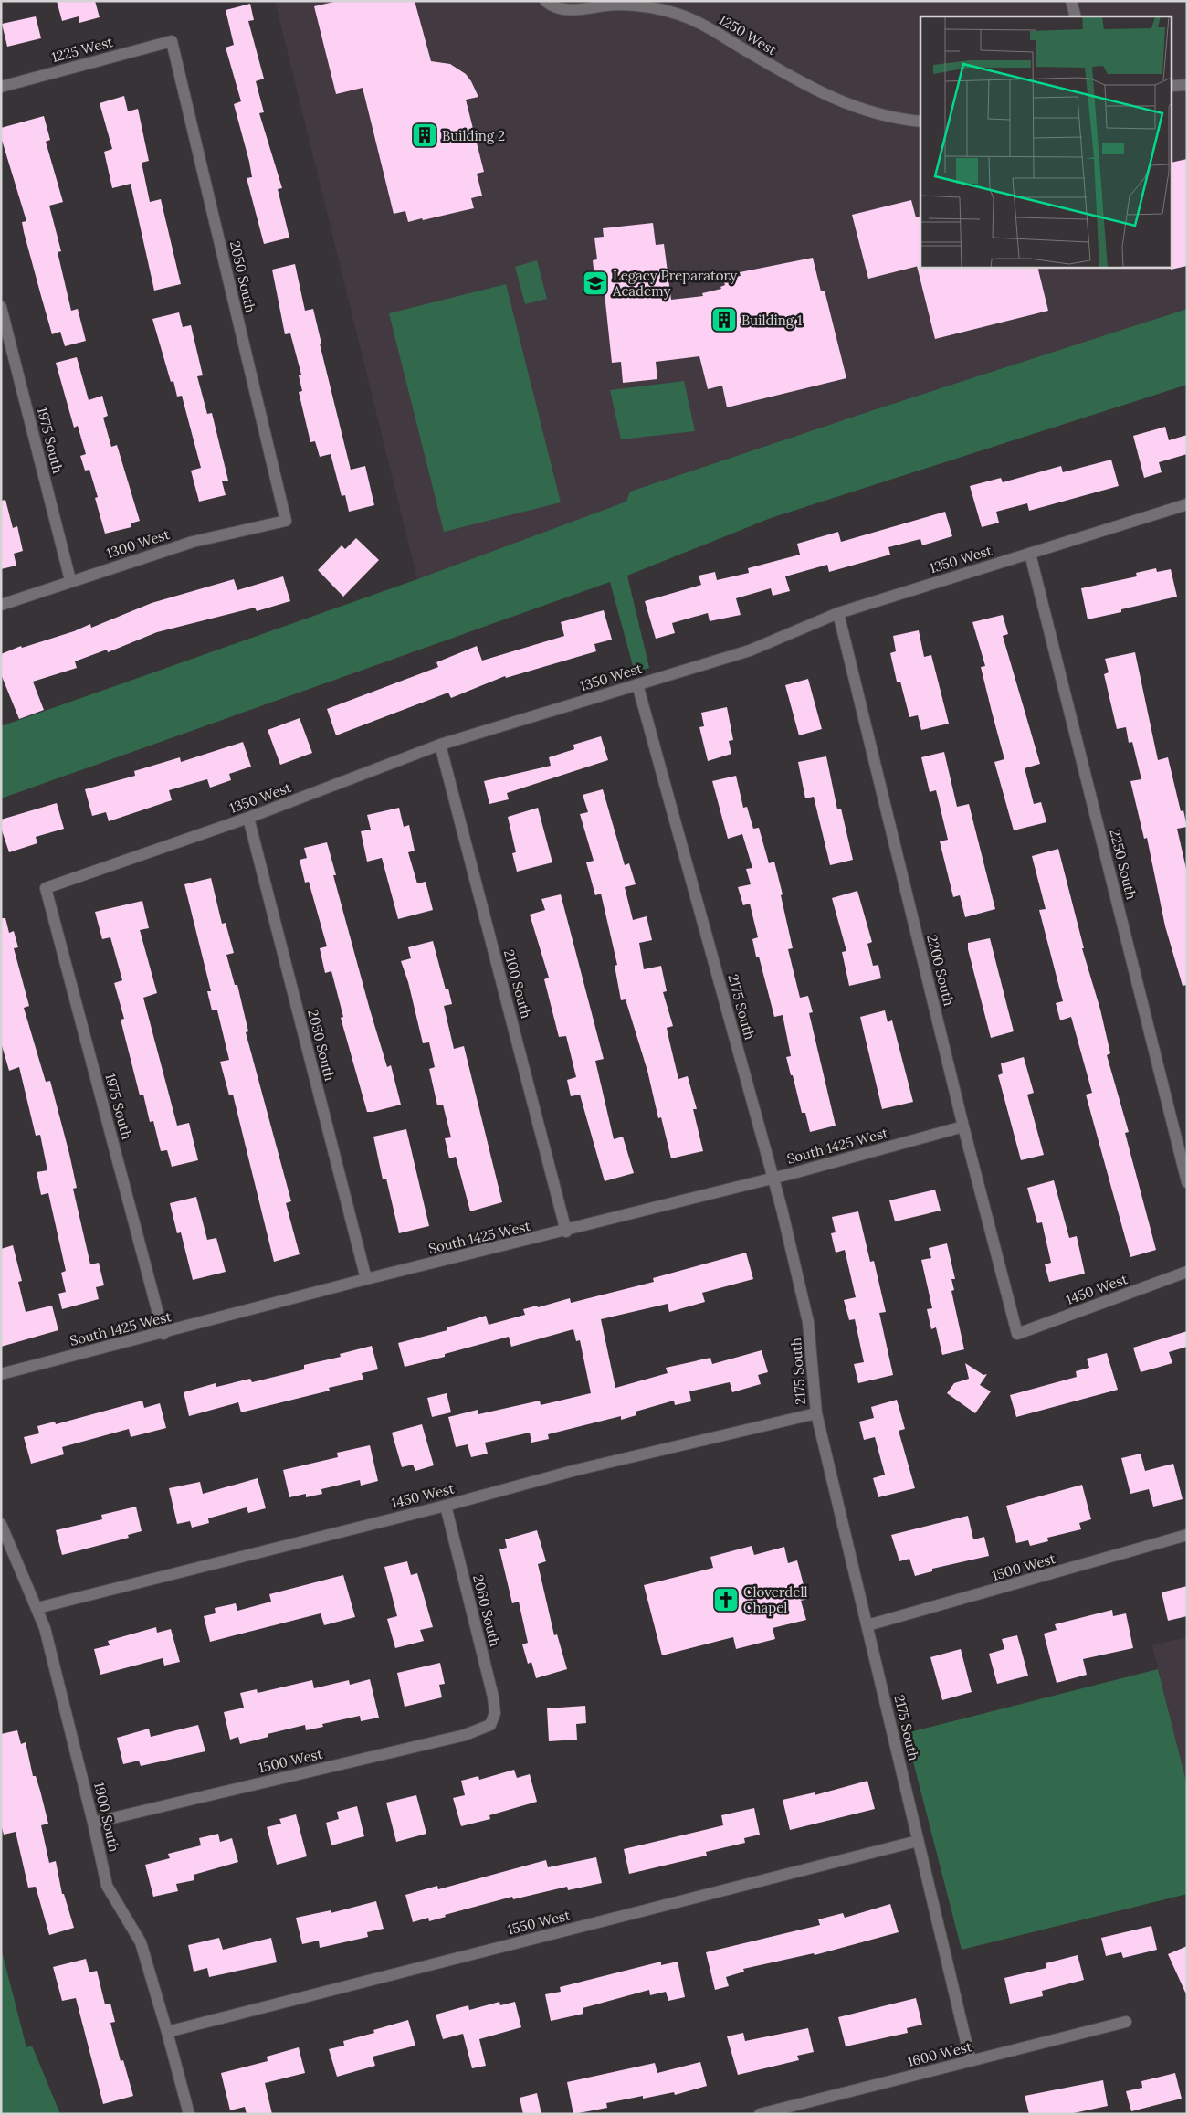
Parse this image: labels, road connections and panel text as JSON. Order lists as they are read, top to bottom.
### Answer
{
  "streets": {
    "street": [
      "1250 West",
      "1225 West",
      "2050 South",
      "1975 South",
      "1300 West",
      "1350 West",
      "2250 South",
      "2200 South",
      "2100 South",
      "2175 South",
      "South 1425 West",
      "1450 West",
      "1500 West",
      "2060 South",
      "1900 South",
      "1550 West",
      "1600 West"
    ]
  },
  "crossings": [
    ["1225 West", "2050 South"],
    ["2050 South", "1300 West"],
    ["2050 South", "1350 West"],
    ["2050 South", "South 1425 West"],
    ["1975 South", "1300 West"],
    ["1975 South", "1350 West"],
    ["1975 South", "South 1425 West"],
    ["1350 West", "2250 South"],
    ["1350 West", "2200 South"],
    ["1350 West", "2100 South"],
    ["1350 West", "2175 South"],
    ["2200 South", "South 1425 West"],
    ["2200 South", "1450 West"],
    ["2100 South", "South 1425 West"],
    ["2175 South", "South 1425 West"],
    ["2175 South", "1450 West"],
    ["2175 South", "1500 West"],
    ["2175 South", "1550 West"],
    ["2175 South", "1600 West"],
    ["1450 West", "2060 South"],
    ["1450 West", "1900 South"],
    ["1500 West", "2060 South"],
    ["1500 West", "1900 South"],
    ["1900 South", "1550 West"]
  ],
  "places": {
    "building": ["Building 2", "Building 1"],
    "school or university": ["Legacy Preparatory Academy"],
    "church": ["Cloverdell Chapel"]
  }
}
